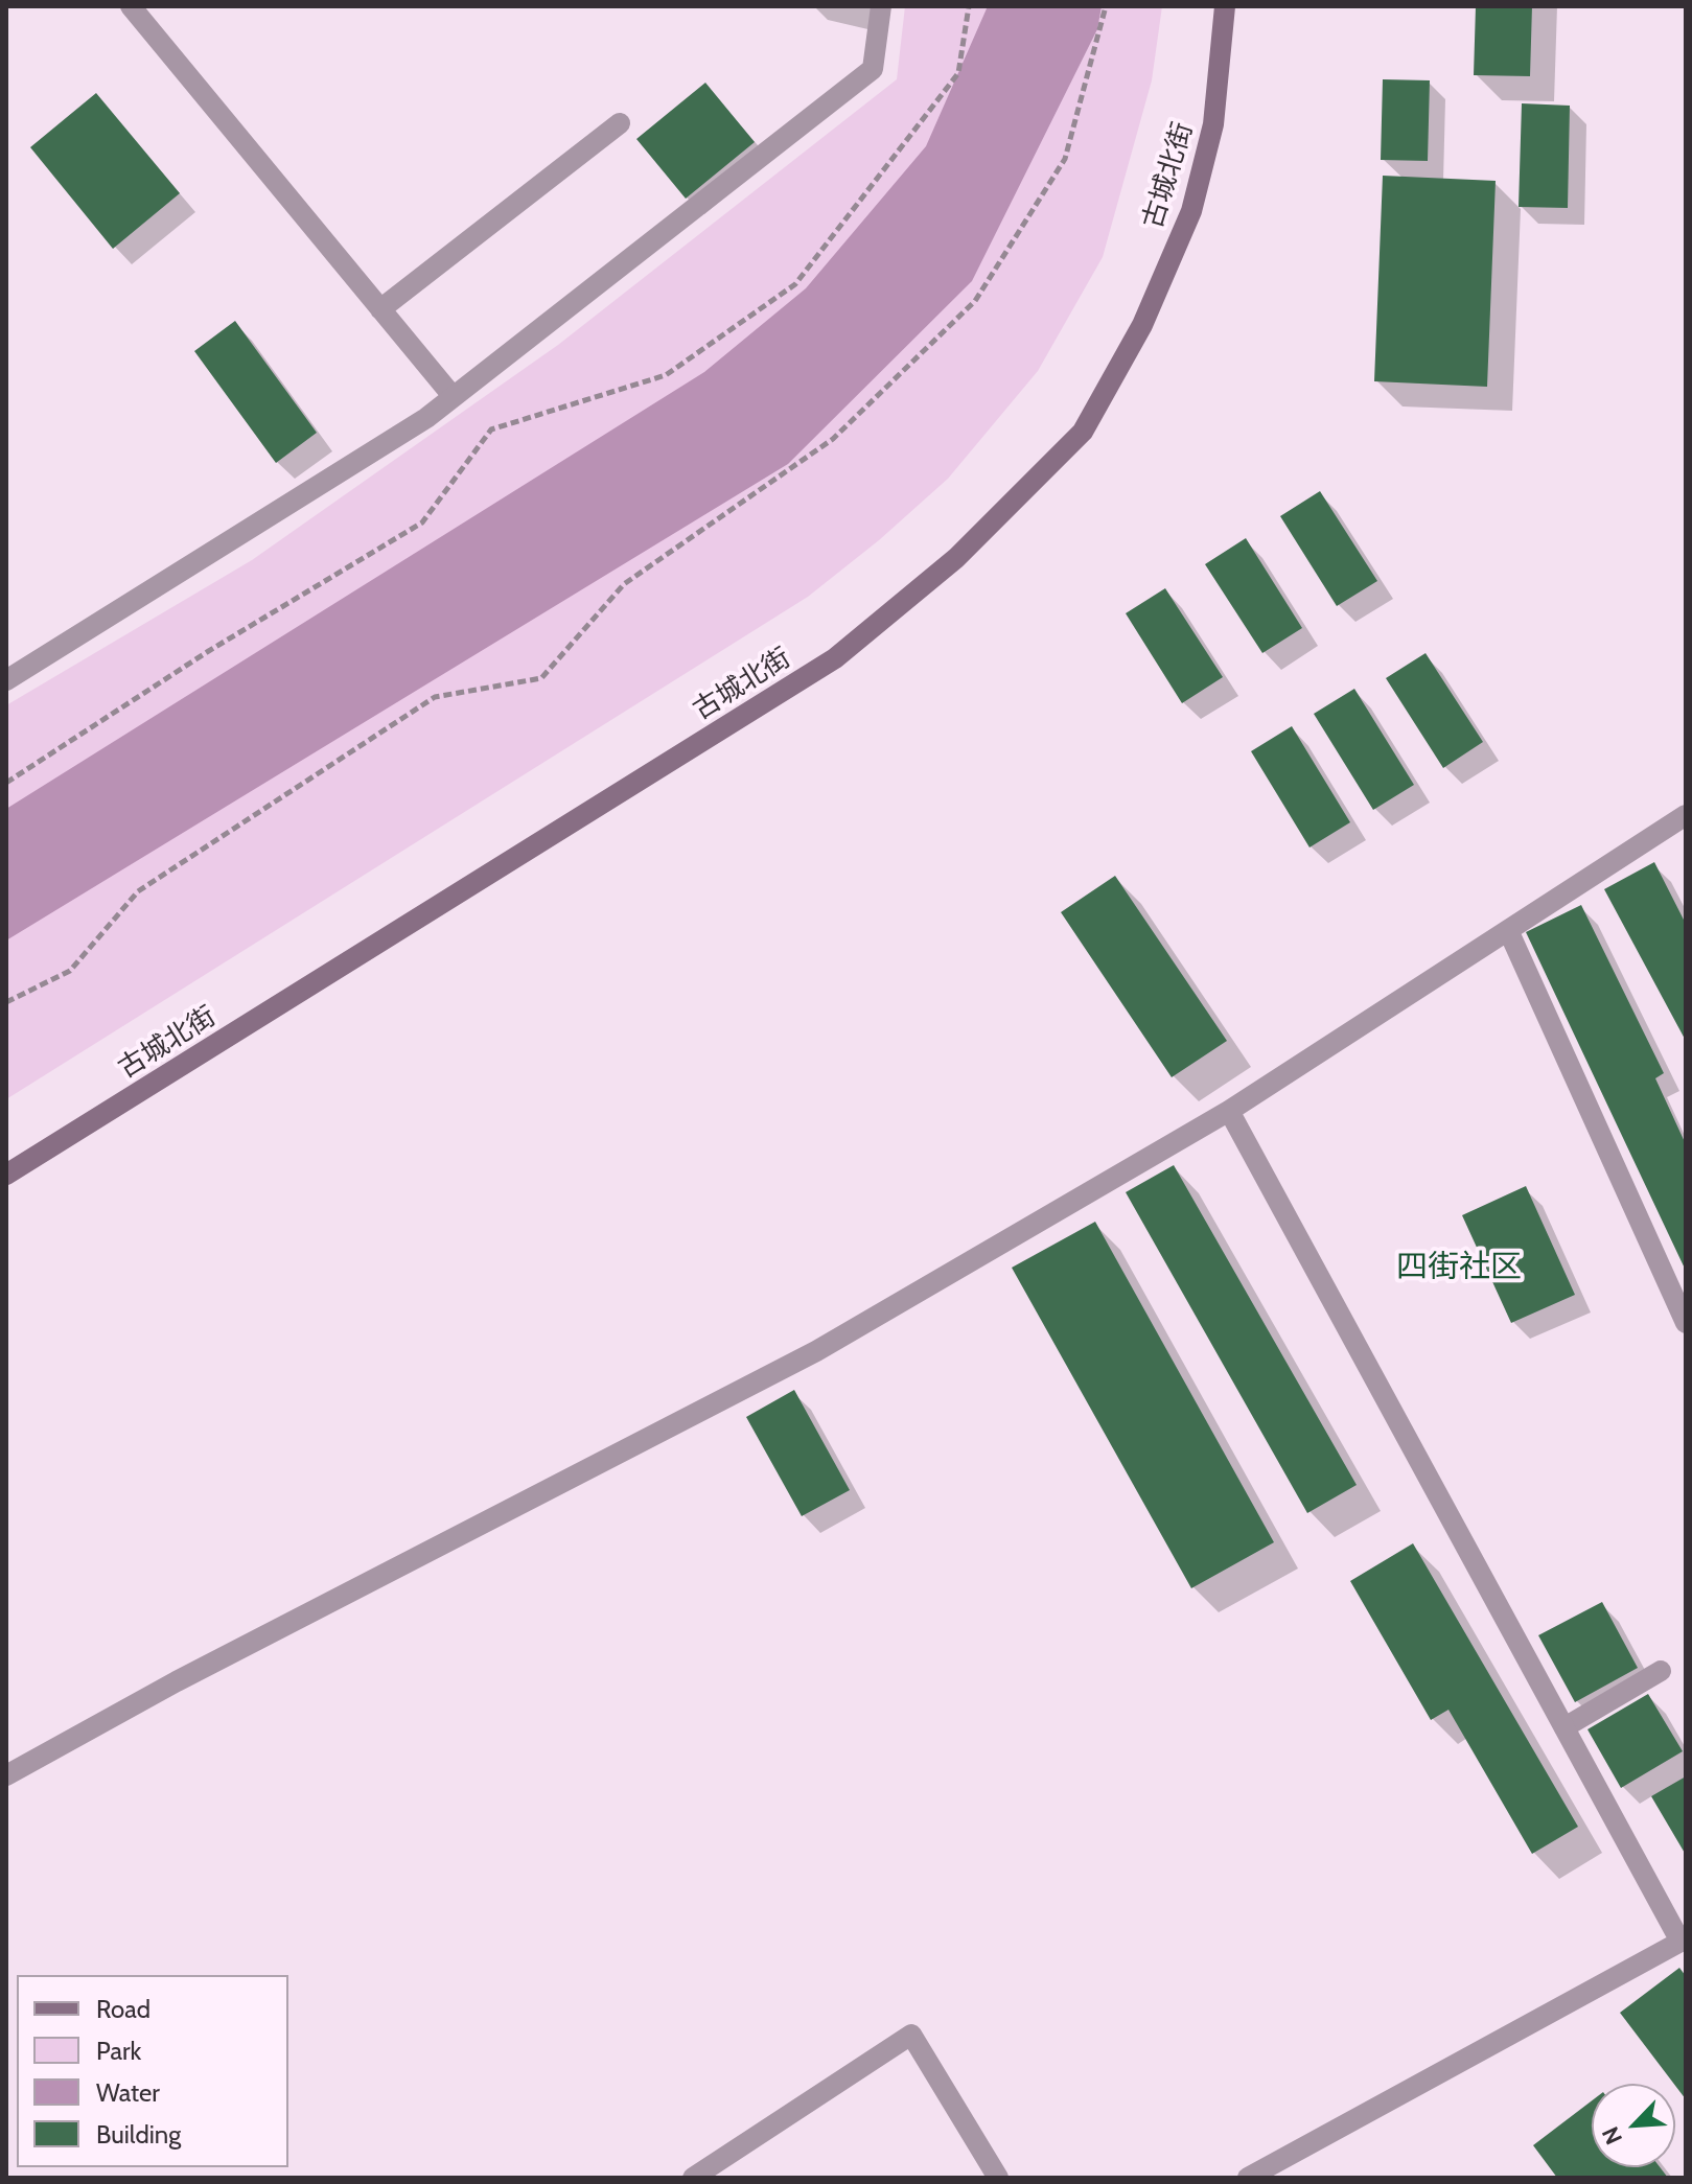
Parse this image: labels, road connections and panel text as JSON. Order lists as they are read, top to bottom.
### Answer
{
  "streets": {
    "main road": ["古城北街"]
  },
  "districts": ["四街社区"],
  "legend": [
    "Road",
    "Park",
    "Water",
    "Building"
  ],
  "north": "bottom left"
}
